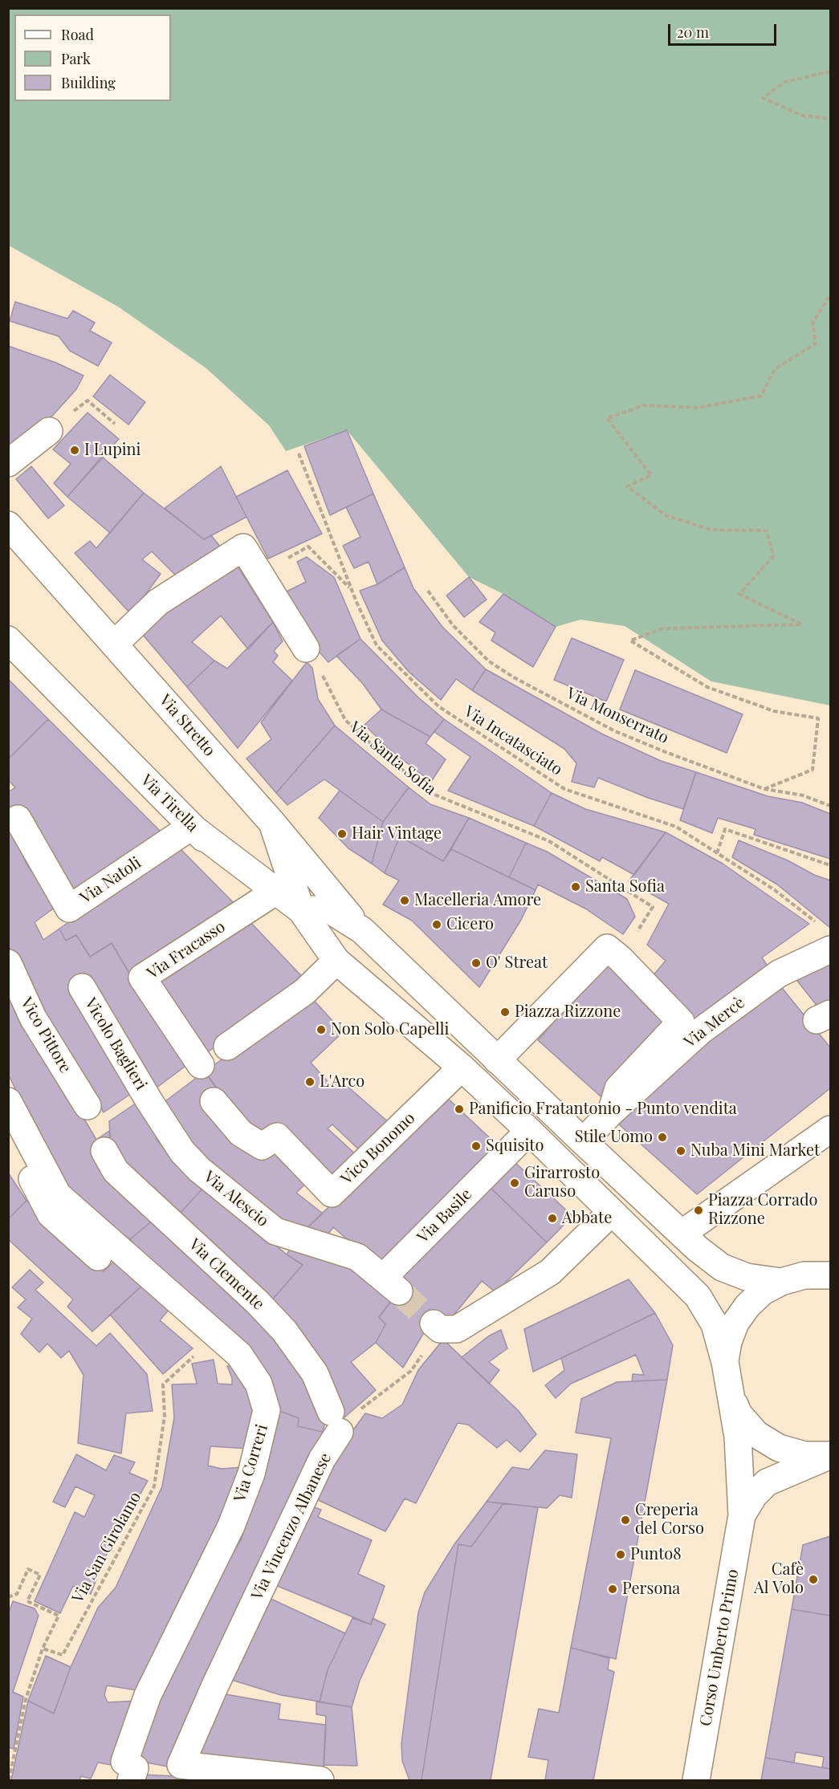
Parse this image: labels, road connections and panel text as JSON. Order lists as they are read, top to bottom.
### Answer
{
  "streets": {
    "street": [
      "Via Stretto",
      "Via Tirella",
      "Via Natoli",
      "Via Fracasso",
      "Via Mercè",
      "Vico Pittore",
      "Vicolo Baglieri",
      "Vico Bonomo",
      "Via Alescio",
      "Via Basile",
      "Via Clemente",
      "Via Correri",
      "Via Vincenzo Albanese",
      "Corso Umberto Primo"
    ],
    "path": [
      "Via Monserrato",
      "Via Incatasciato",
      "Via Santa Sofia",
      "Via San Girolamo"
    ]
  },
  "crossings": [
    ["Via Tirella", "Via Natoli"],
    ["Via Tirella", "Via Fracasso"],
    ["Vicolo Baglieri", "Via Alescio"],
    ["Via Alescio", "Via Basile"],
    ["Via Clemente", "Via Vincenzo Albanese"]
  ],
  "places": [
    "I Lupini",
    "Hair Vintage",
    "Santa Sofia",
    "Macelleria Amore",
    "Cicero",
    "O' Streat",
    "Piazza Rizzone",
    "Non Solo Capelli",
    "L'Arco",
    "Panificio Fratantonio - Punto vendita",
    "Stile Uomo",
    "Squisito",
    "Nuba Mini Market",
    "Girarrosto Caruso",
    "Piazza Corrado Rizzone",
    "Abbate",
    "Creperia del Corso",
    "Punto8",
    "Cafè Al Volo",
    "Persona"
  ],
  "legend": ["Road", "Park", "Building"],
  "scale_bar": "20 m"
}
